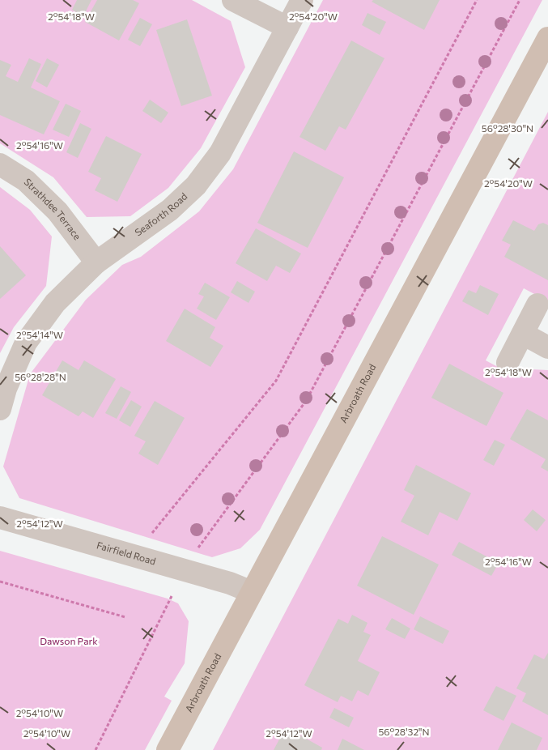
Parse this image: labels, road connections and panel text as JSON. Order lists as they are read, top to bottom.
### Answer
{
  "streets": {
    "main road": ["Arbroath Road"],
    "street": ["Strathdee Terrace", "Seaforth Road", "Fairfield Road"]
  },
  "crossings": [
    ["Strathdee Terrace", "Seaforth Road"],
    ["Arbroath Road", "Fairfield Road"]
  ],
  "parks": ["Dawson Park"],
  "coordinates": [
    "2°54'18\"W",
    "2°54'20\"W",
    "56°28'30\"N",
    "2°54'16\"W",
    "2°54'14\"W",
    "56°28'28\"N",
    "2°54'12\"W",
    "2°54'10\"W",
    "56°28'32\"N"
  ]
}
